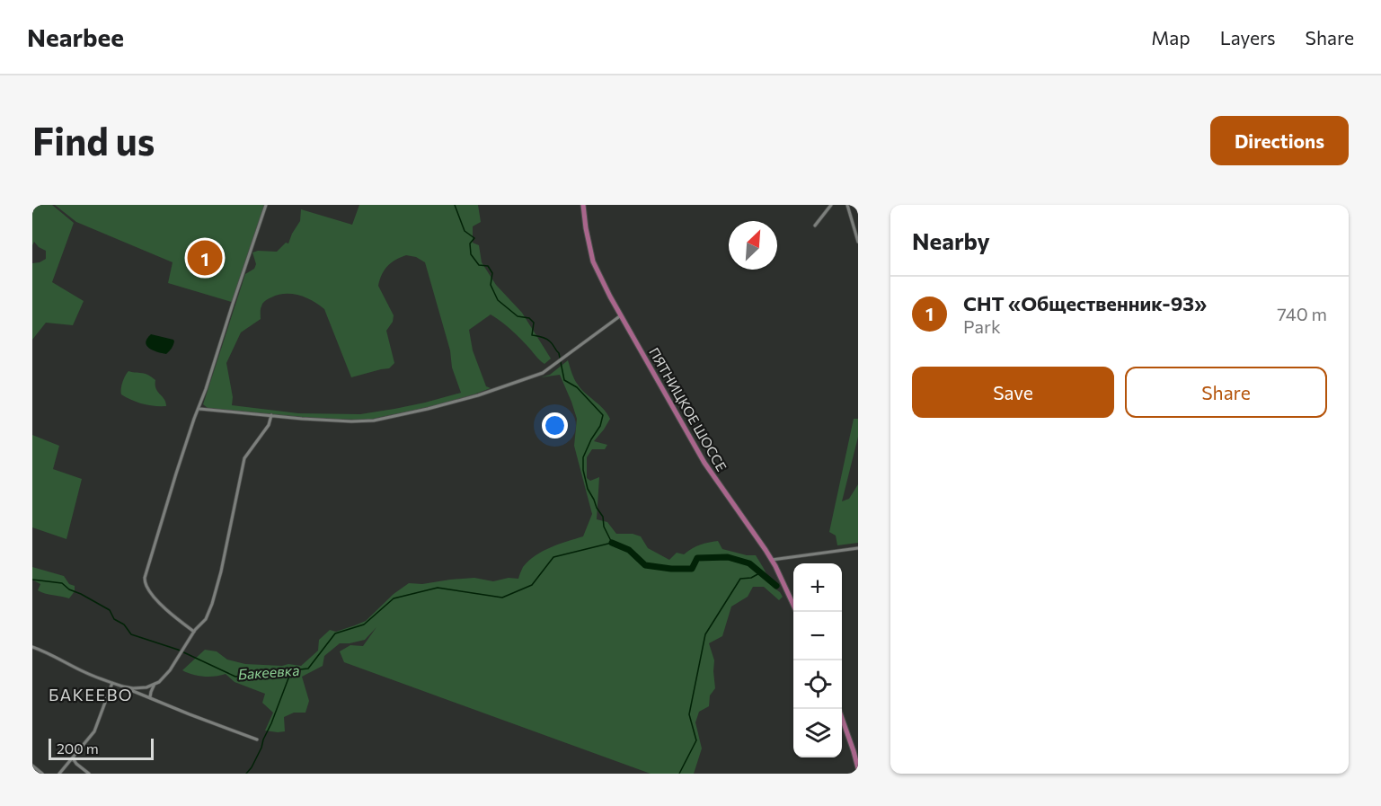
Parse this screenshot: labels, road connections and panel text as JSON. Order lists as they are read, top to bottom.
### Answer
{
  "streets": {
    "main road": ["ПЯТНИЦКОЕ ШОССЕ"]
  },
  "districts": ["БАКЕЕВО"],
  "water": ["Бакеевка"],
  "scale_bar": "200 m",
  "north": "top right",
  "page": {
    "header": "Nearbee",
    "nav": ["Map", "Layers", "Share"],
    "buttons": [
      "Directions",
      ["Save", "Share"]
    ],
    "title": "Find us",
    "heading": "Nearby",
    "pins": "1",
    "list": [
      {
        "mark": "1",
        "name": "СНТ «Общественник-93»",
        "note": "Park",
        "value": "740 m"
      }
    ],
    "map_buttons": ["+", "−"],
    "scale": "200 m"
  }
}
